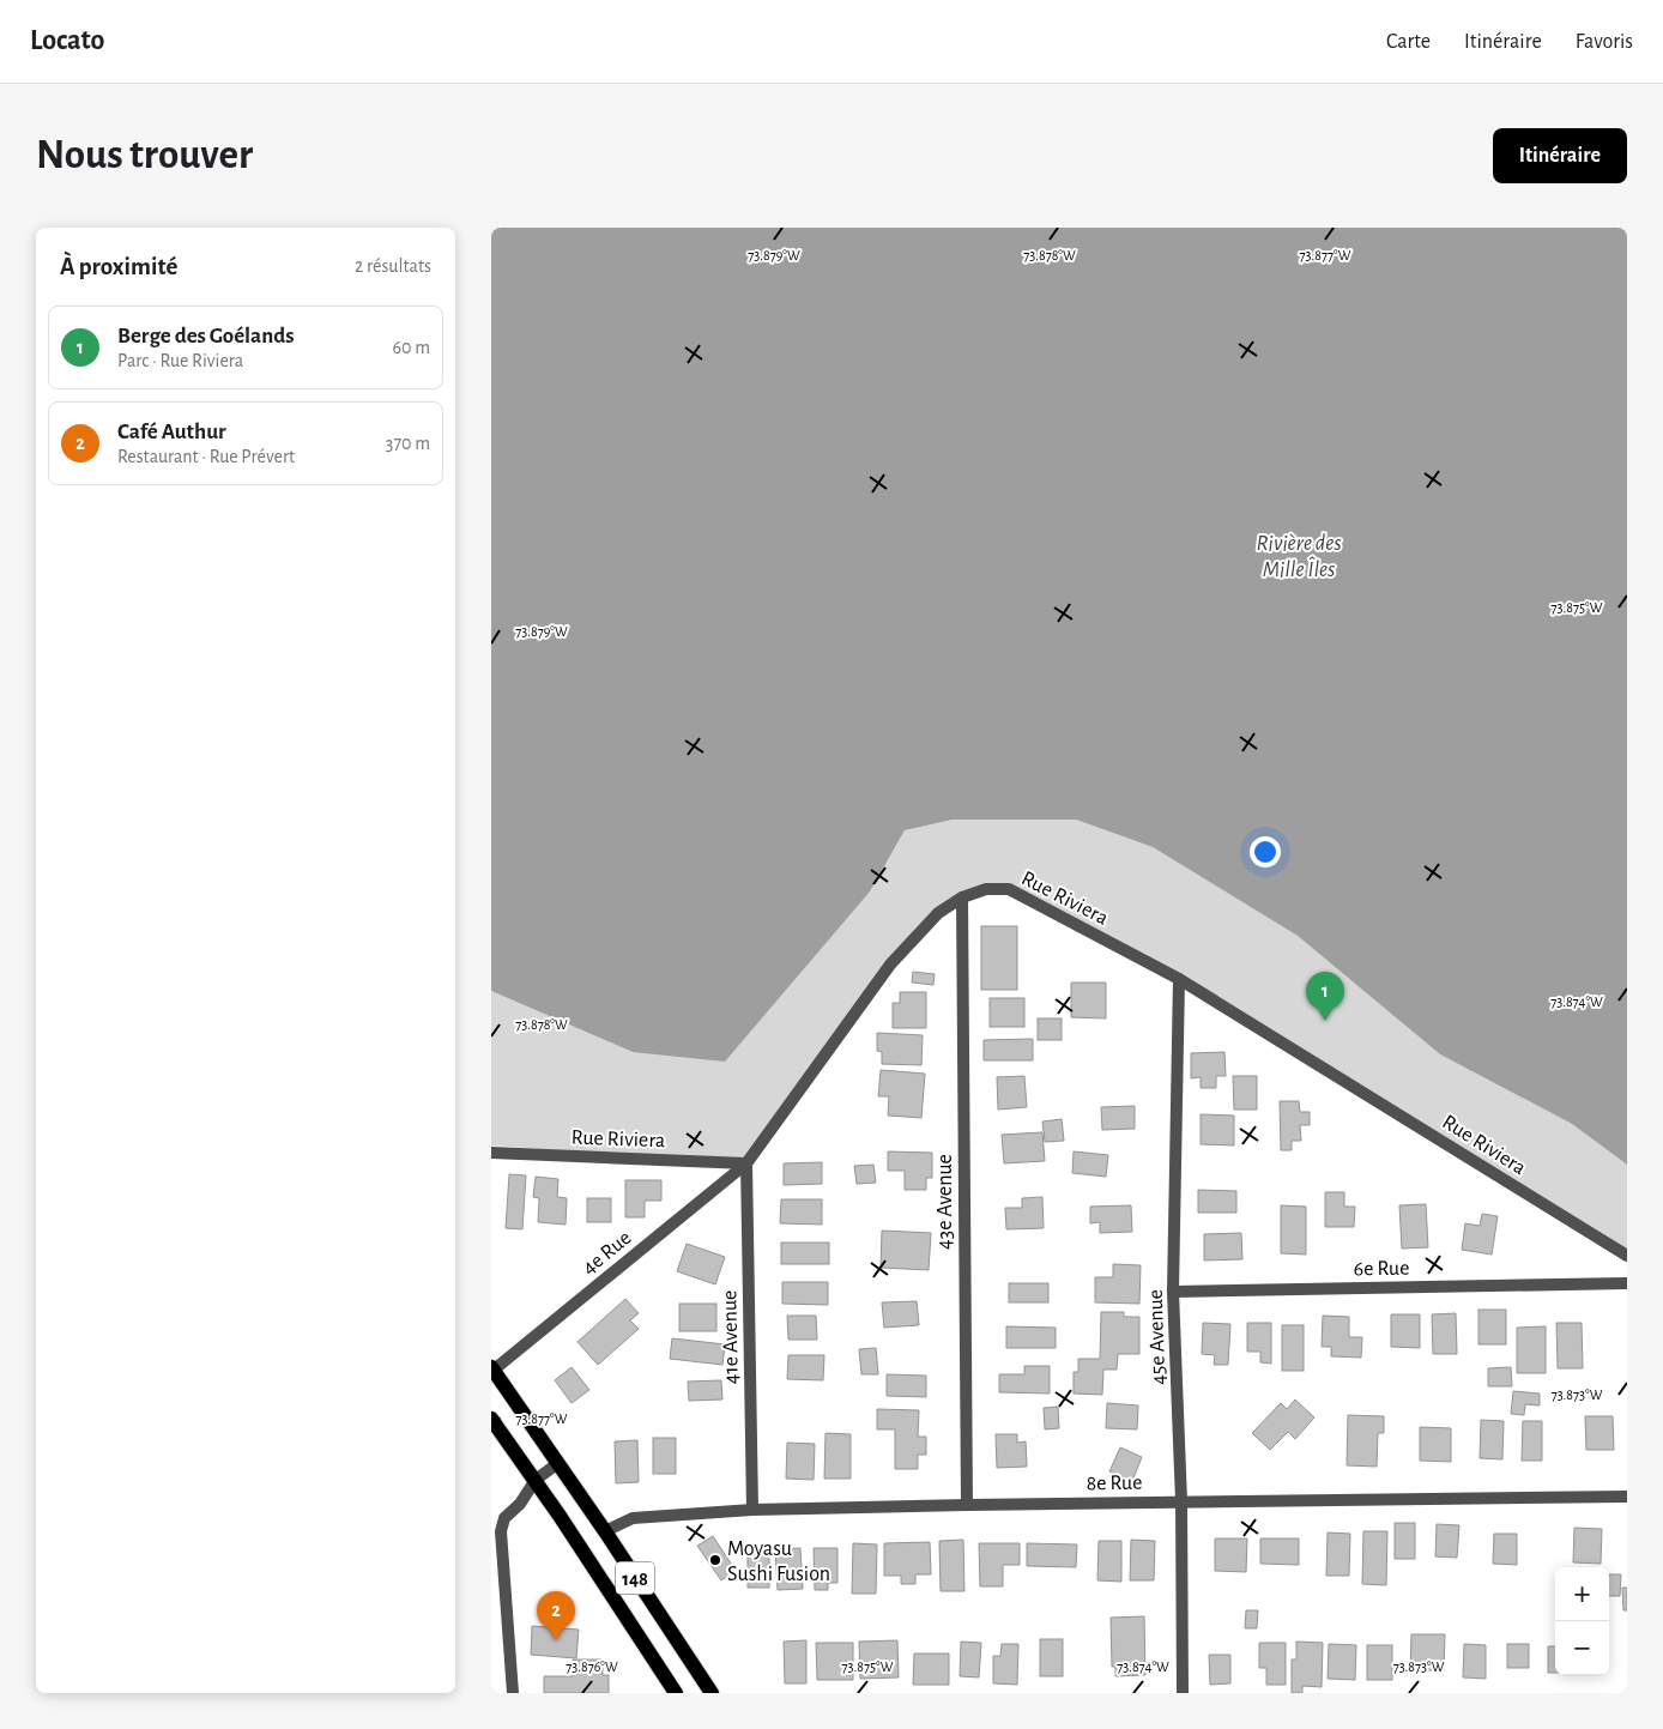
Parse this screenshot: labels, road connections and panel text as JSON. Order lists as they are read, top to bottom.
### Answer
{
  "streets": {
    "main road": ["148"],
    "street": [
      "Rue Riviera",
      "43e Avenue",
      "4e Rue",
      "6e Rue",
      "41e Avenue",
      "45e Avenue",
      "8e Rue"
    ]
  },
  "crossings": [
    ["Rue Riviera", "43e Avenue"],
    ["Rue Riviera", "4e Rue"],
    ["Rue Riviera", "41e Avenue"],
    ["Rue Riviera", "45e Avenue"],
    ["43e Avenue", "8e Rue"],
    ["4e Rue", "41e Avenue"],
    ["4e Rue", "148"],
    ["6e Rue", "45e Avenue"],
    ["41e Avenue", "8e Rue"],
    ["45e Avenue", "8e Rue"],
    ["8e Rue", "148"]
  ],
  "water": ["Rivière des Mille Îles"],
  "places": ["Moyasu Sushi Fusion"],
  "page": {
    "header": "Locato",
    "nav": ["Carte", "Itinéraire", "Favoris"],
    "buttons": "Itinéraire",
    "title": "Nous trouver",
    "heading": ["À proximité", "2 résultats"],
    "list": [
      {
        "mark": "1",
        "name": "Berge des Goélands",
        "note": "Parc · Rue Riviera",
        "value": "60 m"
      },
      {
        "mark": "2",
        "name": "Café Authur",
        "note": "Restaurant · Rue Prévert",
        "value": "370 m"
      }
    ],
    "pins": ["1", "2"],
    "map_buttons": ["+", "−"]
  },
  "coordinates": [
    "73.879°W",
    "73.878°W",
    "73.877°W",
    "73.875°W",
    "73.874°W",
    "73.873°W",
    "73.876°W"
  ]
}
